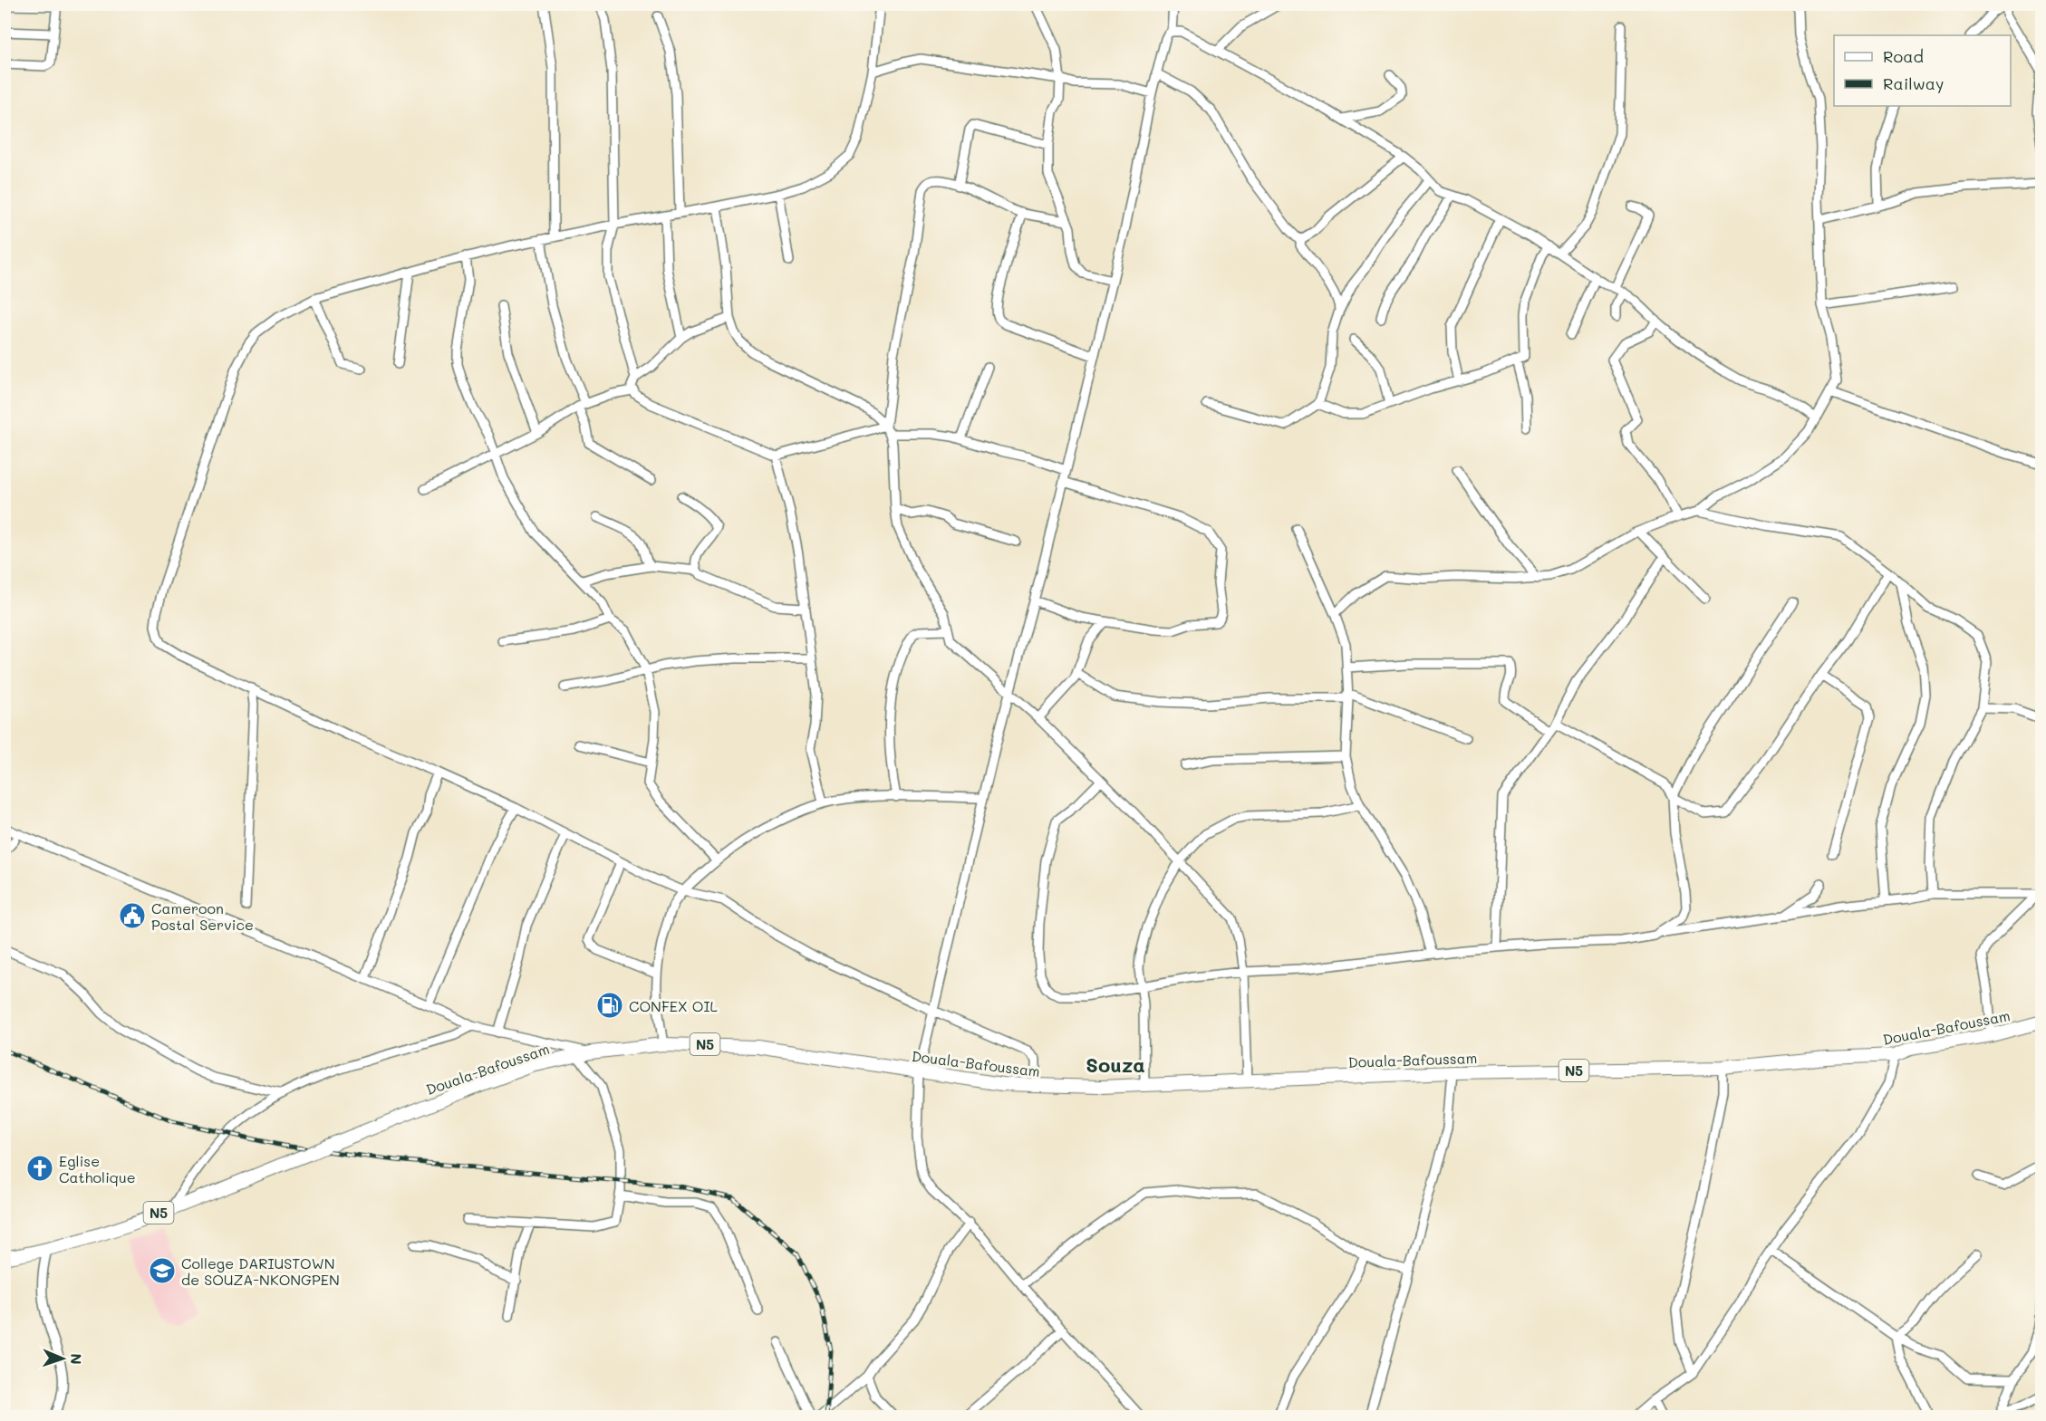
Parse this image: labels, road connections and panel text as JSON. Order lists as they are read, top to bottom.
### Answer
{
  "streets": {
    "highway": ["Douala-Bafoussam", "N5"]
  },
  "districts": ["Souza"],
  "places": {
    "public building": ["Cameroon Postal Service"],
    "fuel station": ["CONFEX OIL"],
    "church": ["Eglise Catholique"],
    "school or university": ["College DARIUSTOWN de SOUZA-NKONGPEN"]
  },
  "legend": ["Road", "Railway"],
  "north": "right"
}
